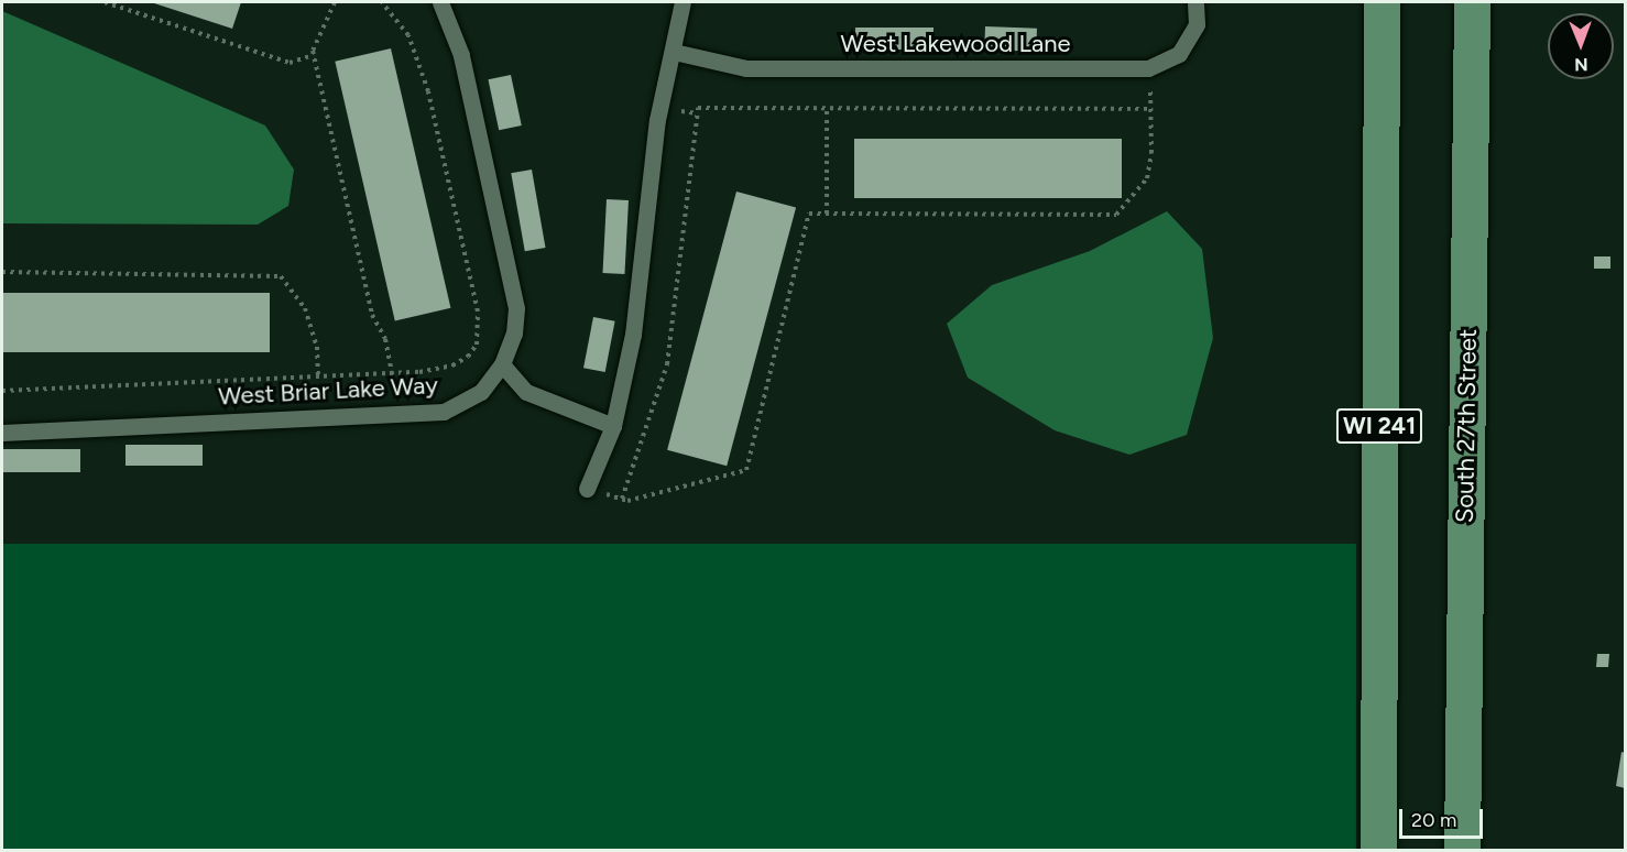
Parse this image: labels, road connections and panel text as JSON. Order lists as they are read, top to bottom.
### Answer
{
  "streets": {
    "main road": ["WI 241", "South 27th Street"],
    "lane": ["West Lakewood Lane", "West Briar Lake Way"]
  },
  "scale_bar": "20 m",
  "north": "bottom"
}
